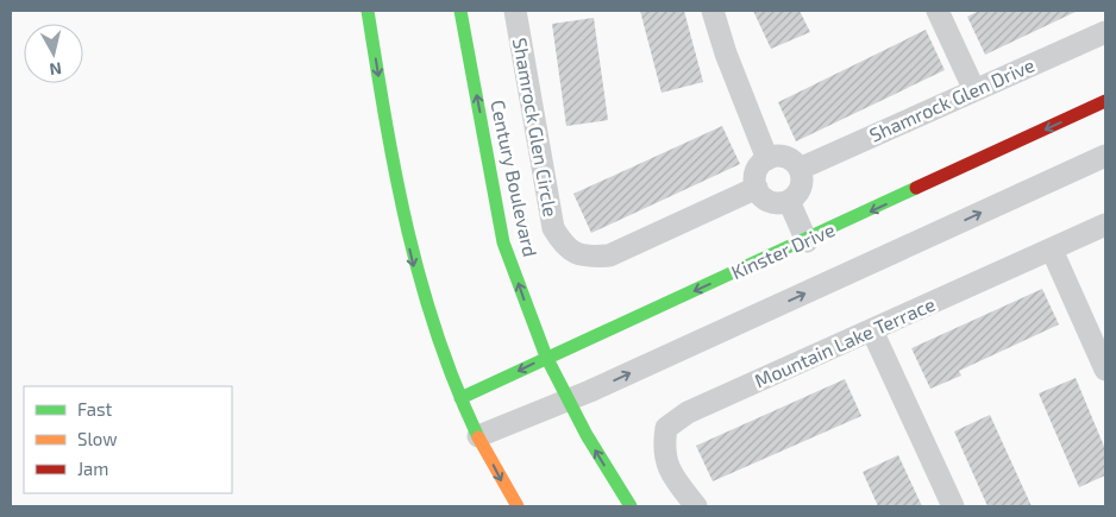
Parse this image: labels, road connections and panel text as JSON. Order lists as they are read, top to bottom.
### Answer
{
  "streets": {
    "street": [
      "Shamrock Glen Drive",
      "Shamrock Glen Circle",
      "Century Boulevard",
      "Kinster Drive",
      "Mountain Lake Terrace"
    ]
  },
  "crossings": [
    ["Shamrock Glen Drive", "Shamrock Glen Circle"],
    ["Century Boulevard", "Kinster Drive"]
  ],
  "legend": ["Fast", "Slow", "Jam"],
  "north": "bottom"
}
